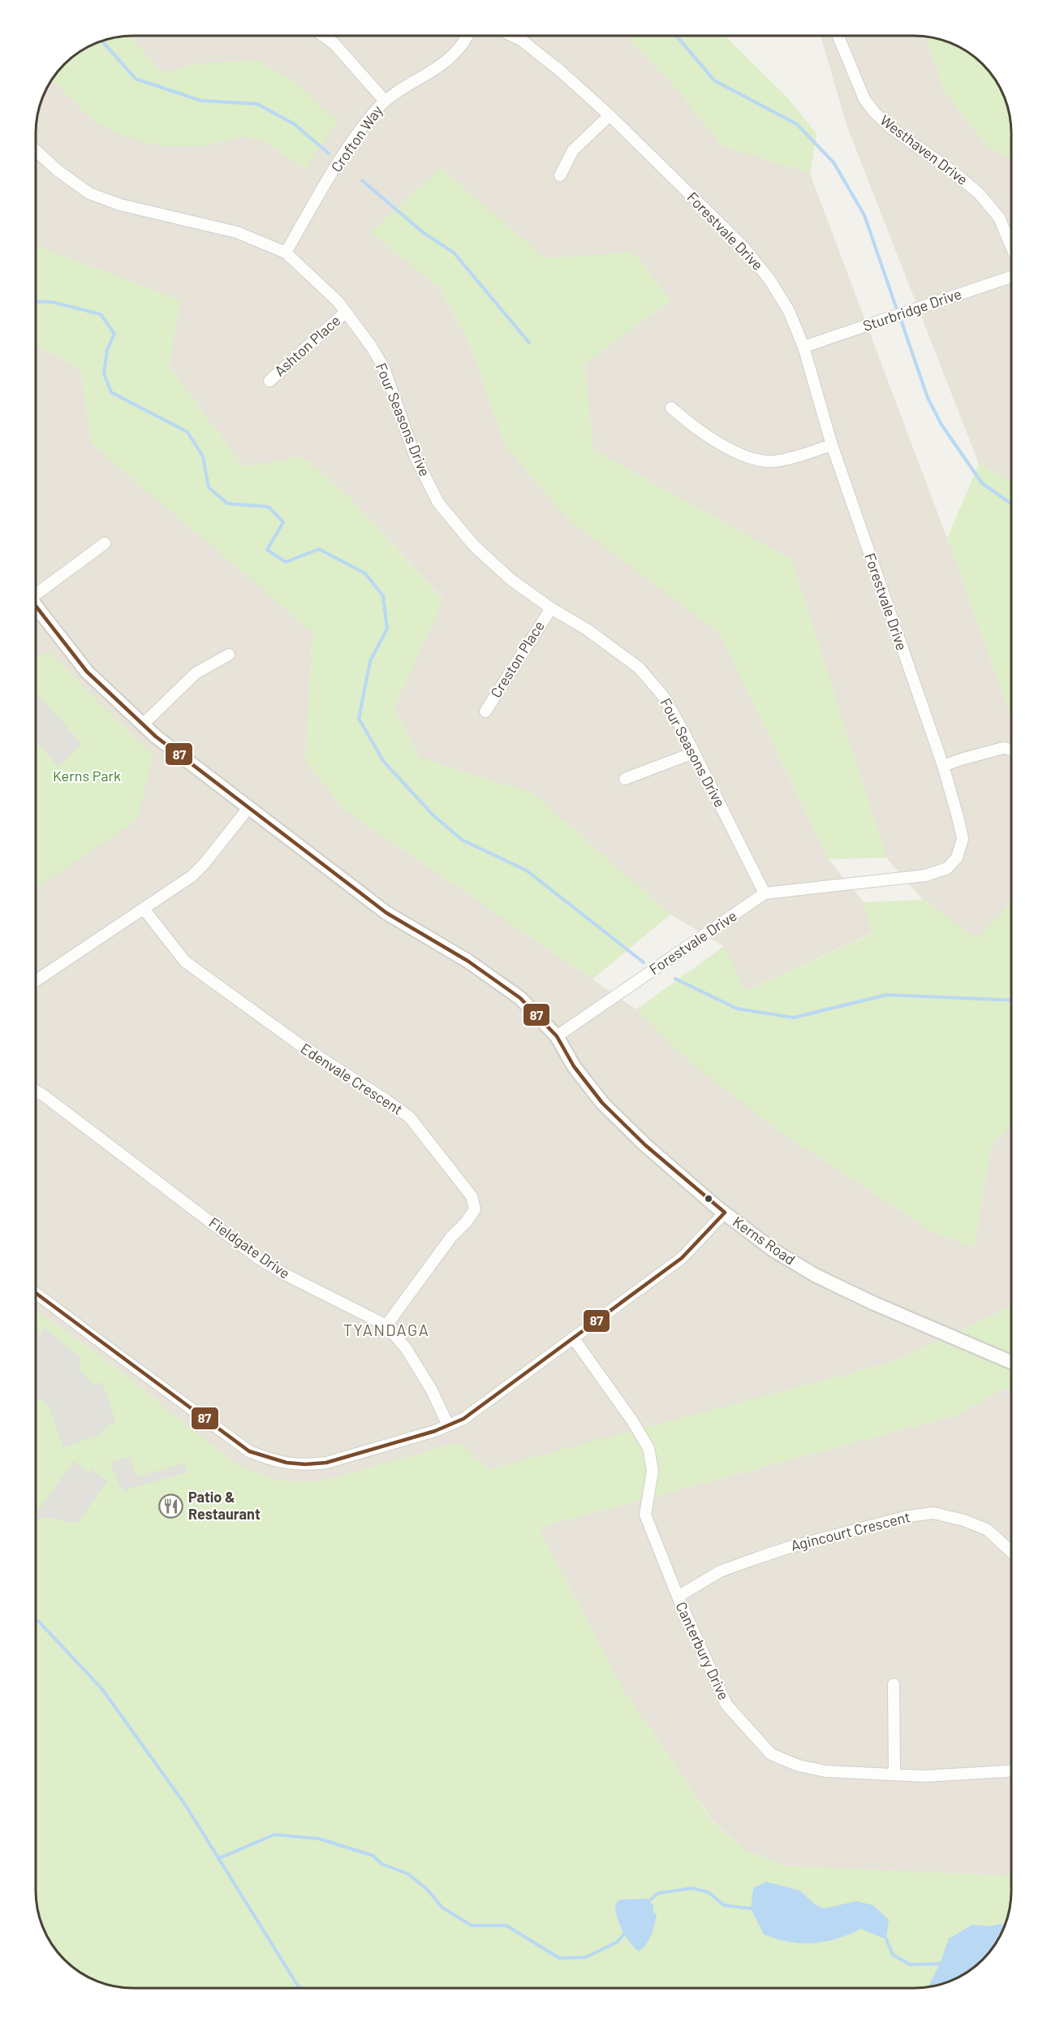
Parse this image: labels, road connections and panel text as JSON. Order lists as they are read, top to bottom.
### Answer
{
  "streets": {
    "street": [
      "Crofton Way",
      "Westhaven Drive",
      "Forestvale Drive",
      "Sturbridge Drive",
      "Ashton Place",
      "Four Seasons Drive",
      "Creston Place",
      "Edenvale Crescent",
      "Kerns Road",
      "Fieldgate Drive",
      "Agincourt Crescent",
      "Canterbury Drive"
    ]
  },
  "crossings": [
    ["Crofton Way", "Four Seasons Drive"],
    ["Forestvale Drive", "Sturbridge Drive"],
    ["Forestvale Drive", "Four Seasons Drive"],
    ["Forestvale Drive", "Kerns Road"],
    ["Ashton Place", "Four Seasons Drive"],
    ["Four Seasons Drive", "Creston Place"],
    ["Edenvale Crescent", "Fieldgate Drive"],
    ["Agincourt Crescent", "Canterbury Drive"]
  ],
  "districts": ["TYANDAGA"],
  "parks": ["Kerns Park"],
  "places": {
    "restaurant": ["Patio & Restaurant"]
  },
  "lines": ["transit line 87"]
}
